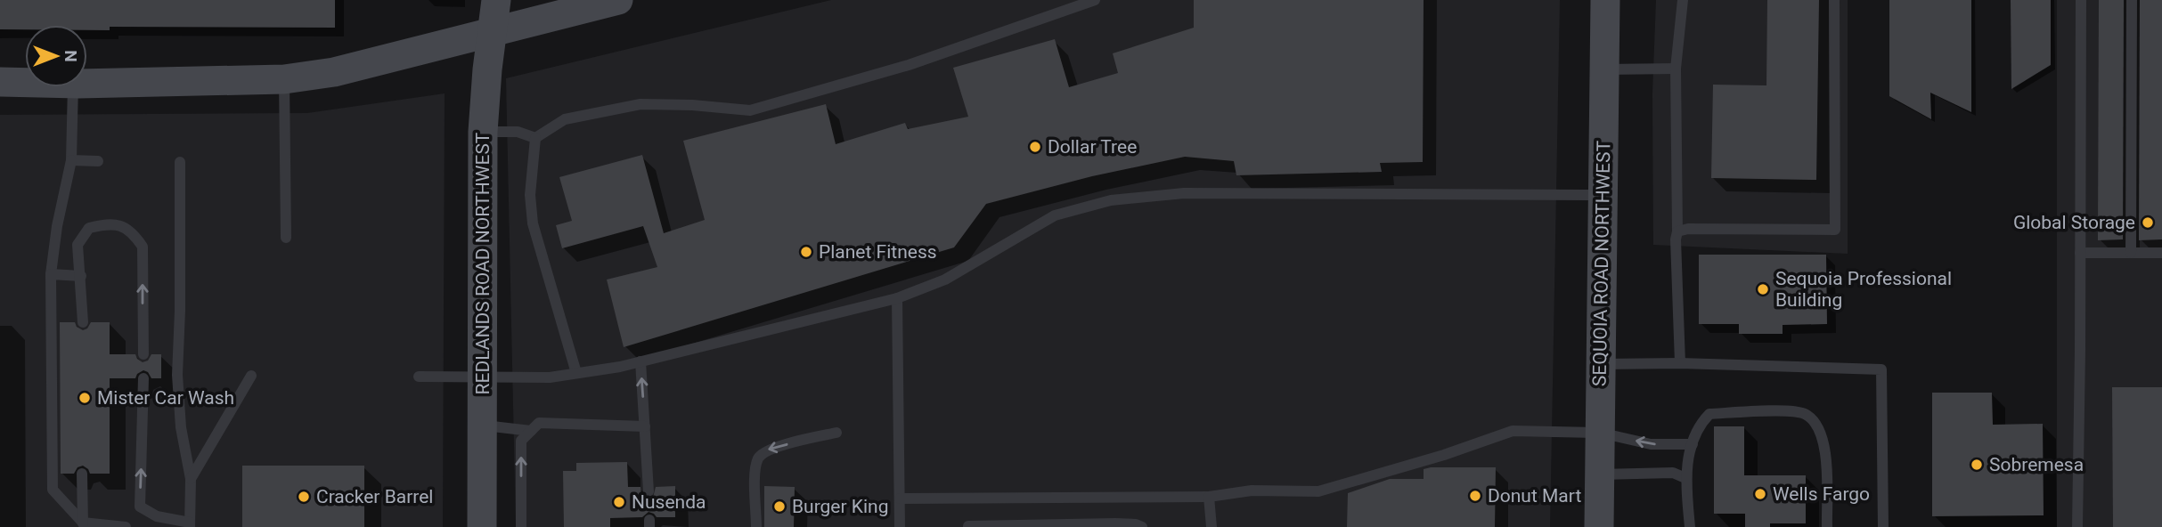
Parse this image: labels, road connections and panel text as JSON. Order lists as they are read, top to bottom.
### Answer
{
  "streets": {
    "street": ["REDLANDS ROAD NORTHWEST", "SEQUOIA ROAD NORTHWEST"]
  },
  "places": [
    "Dollar Tree",
    "Global Storage",
    "Planet Fitness",
    "Sequoia Professional Building",
    "Mister Car Wash",
    "Sobremesa",
    "Wells Fargo",
    "Donut Mart",
    "Cracker Barrel",
    "Nusenda",
    "Burger King"
  ],
  "north": "right"
}
